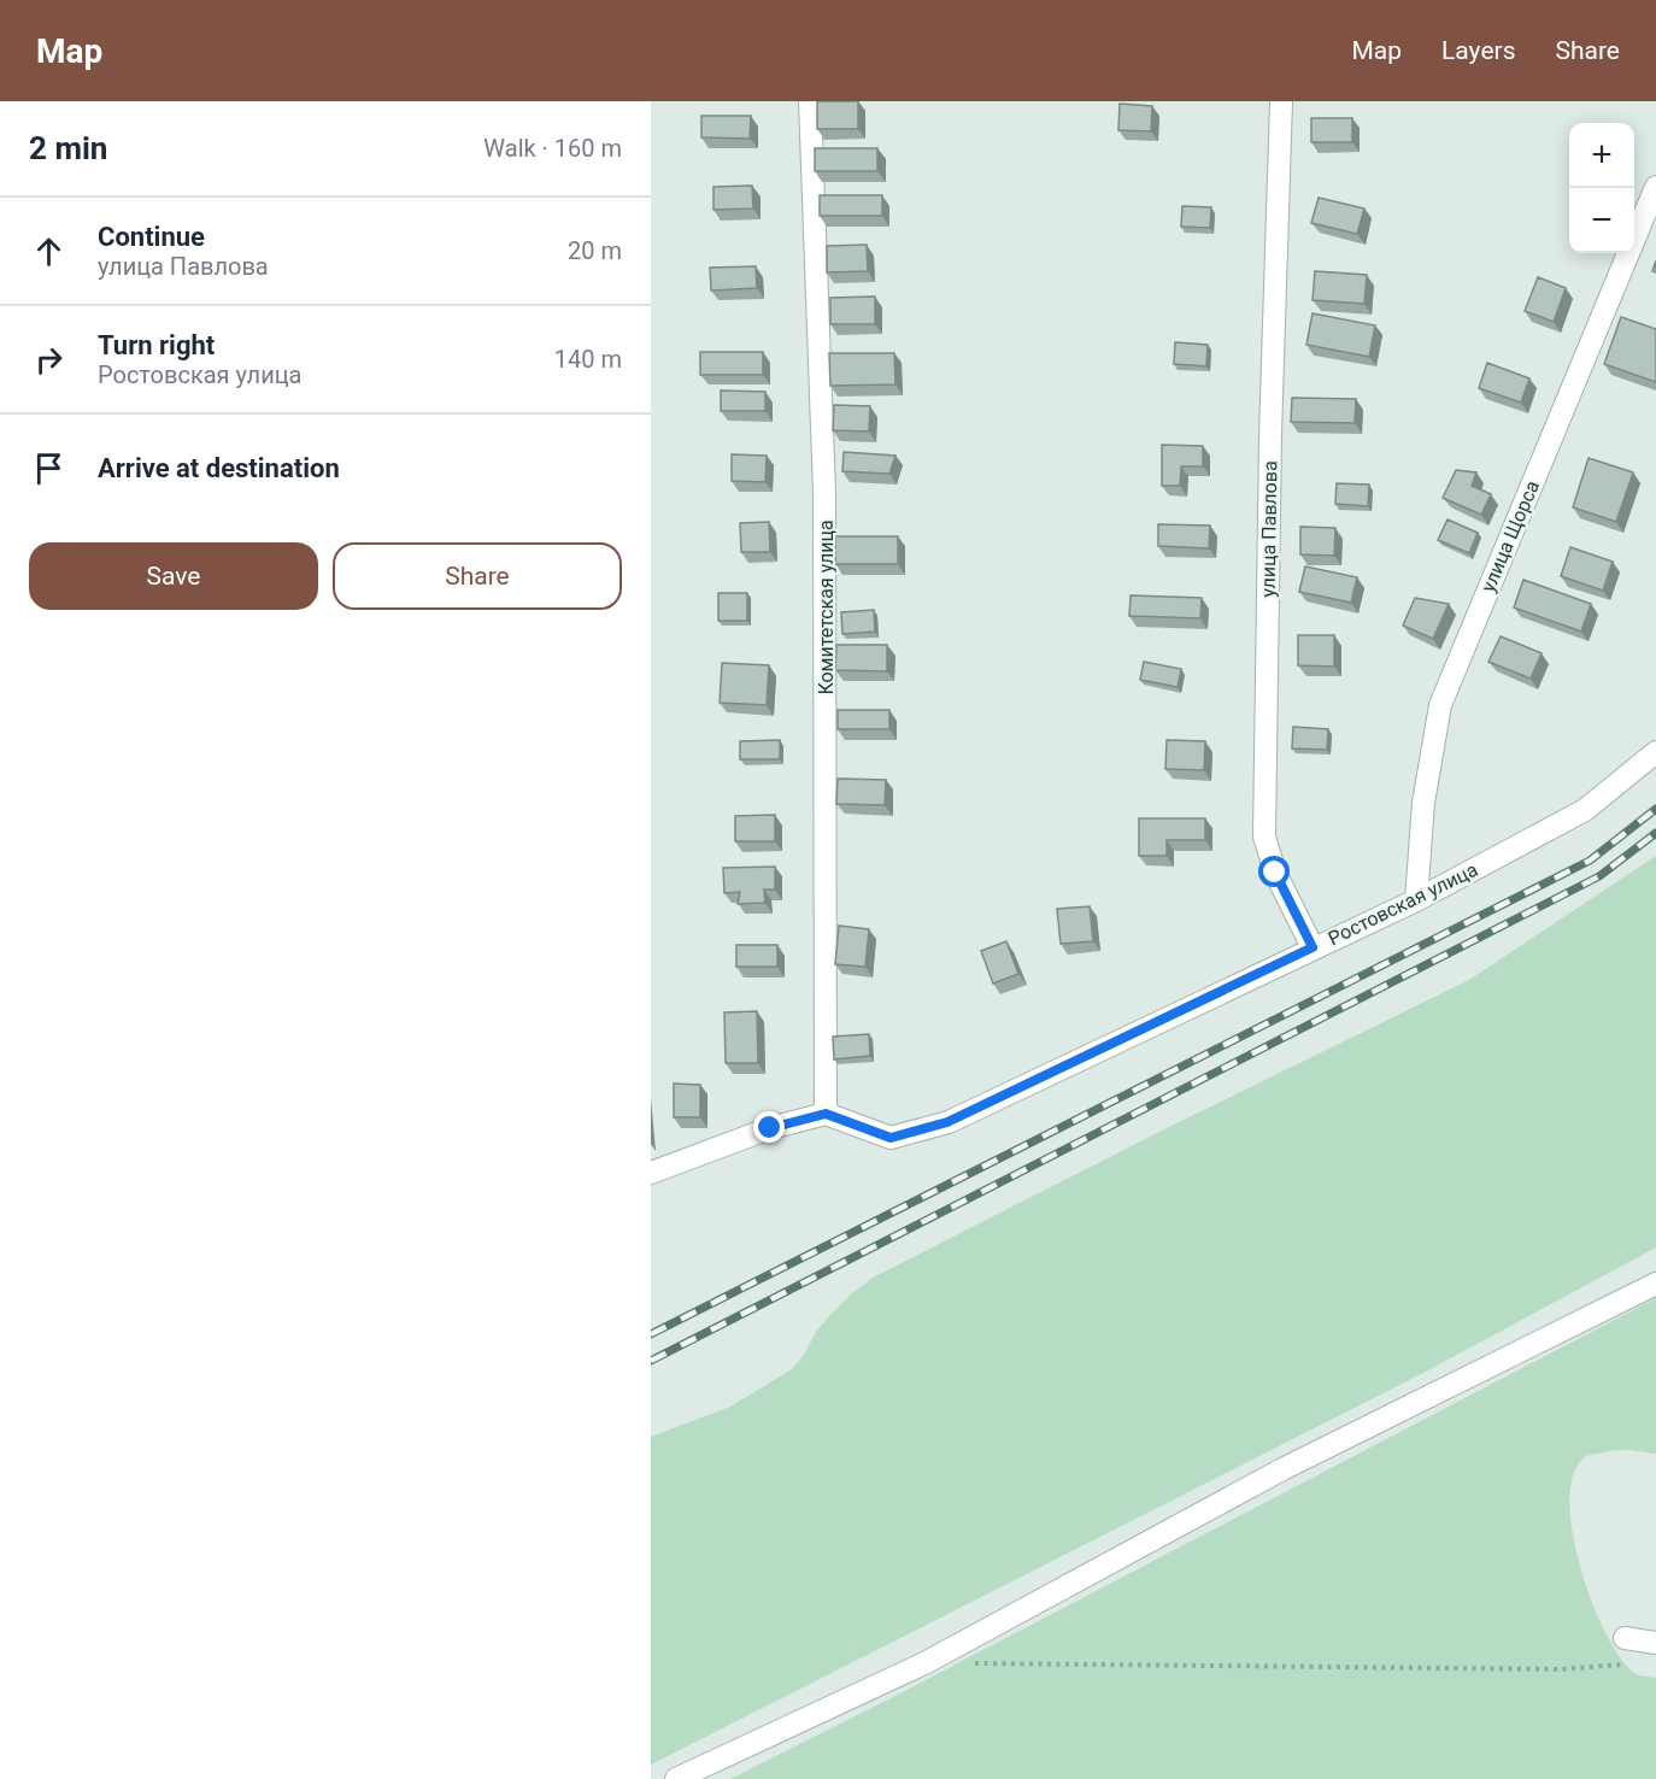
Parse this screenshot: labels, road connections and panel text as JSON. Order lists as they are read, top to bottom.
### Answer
{
  "streets": {
    "street": [
      "улица Павлова",
      "улица Щорса",
      "Комитетская улица",
      "Ростовская улица"
    ]
  },
  "crossings": [
    ["улица Павлова", "Ростовская улица"],
    ["улица Щорса", "Ростовская улица"],
    ["Комитетская улица", "Ростовская улица"]
  ],
  "page": {
    "header": "Map",
    "nav": ["Map", "Layers", "Share"],
    "heading": ["2 min", "Walk · 160 m"],
    "map_buttons": ["+", "−"],
    "list": [
      ["Continue", "улица Павлова", "20 m"],
      ["Turn right", "Ростовская улица", "140 m"],
      "Arrive at destination"
    ],
    "buttons": ["Save", "Share"]
  }
}
